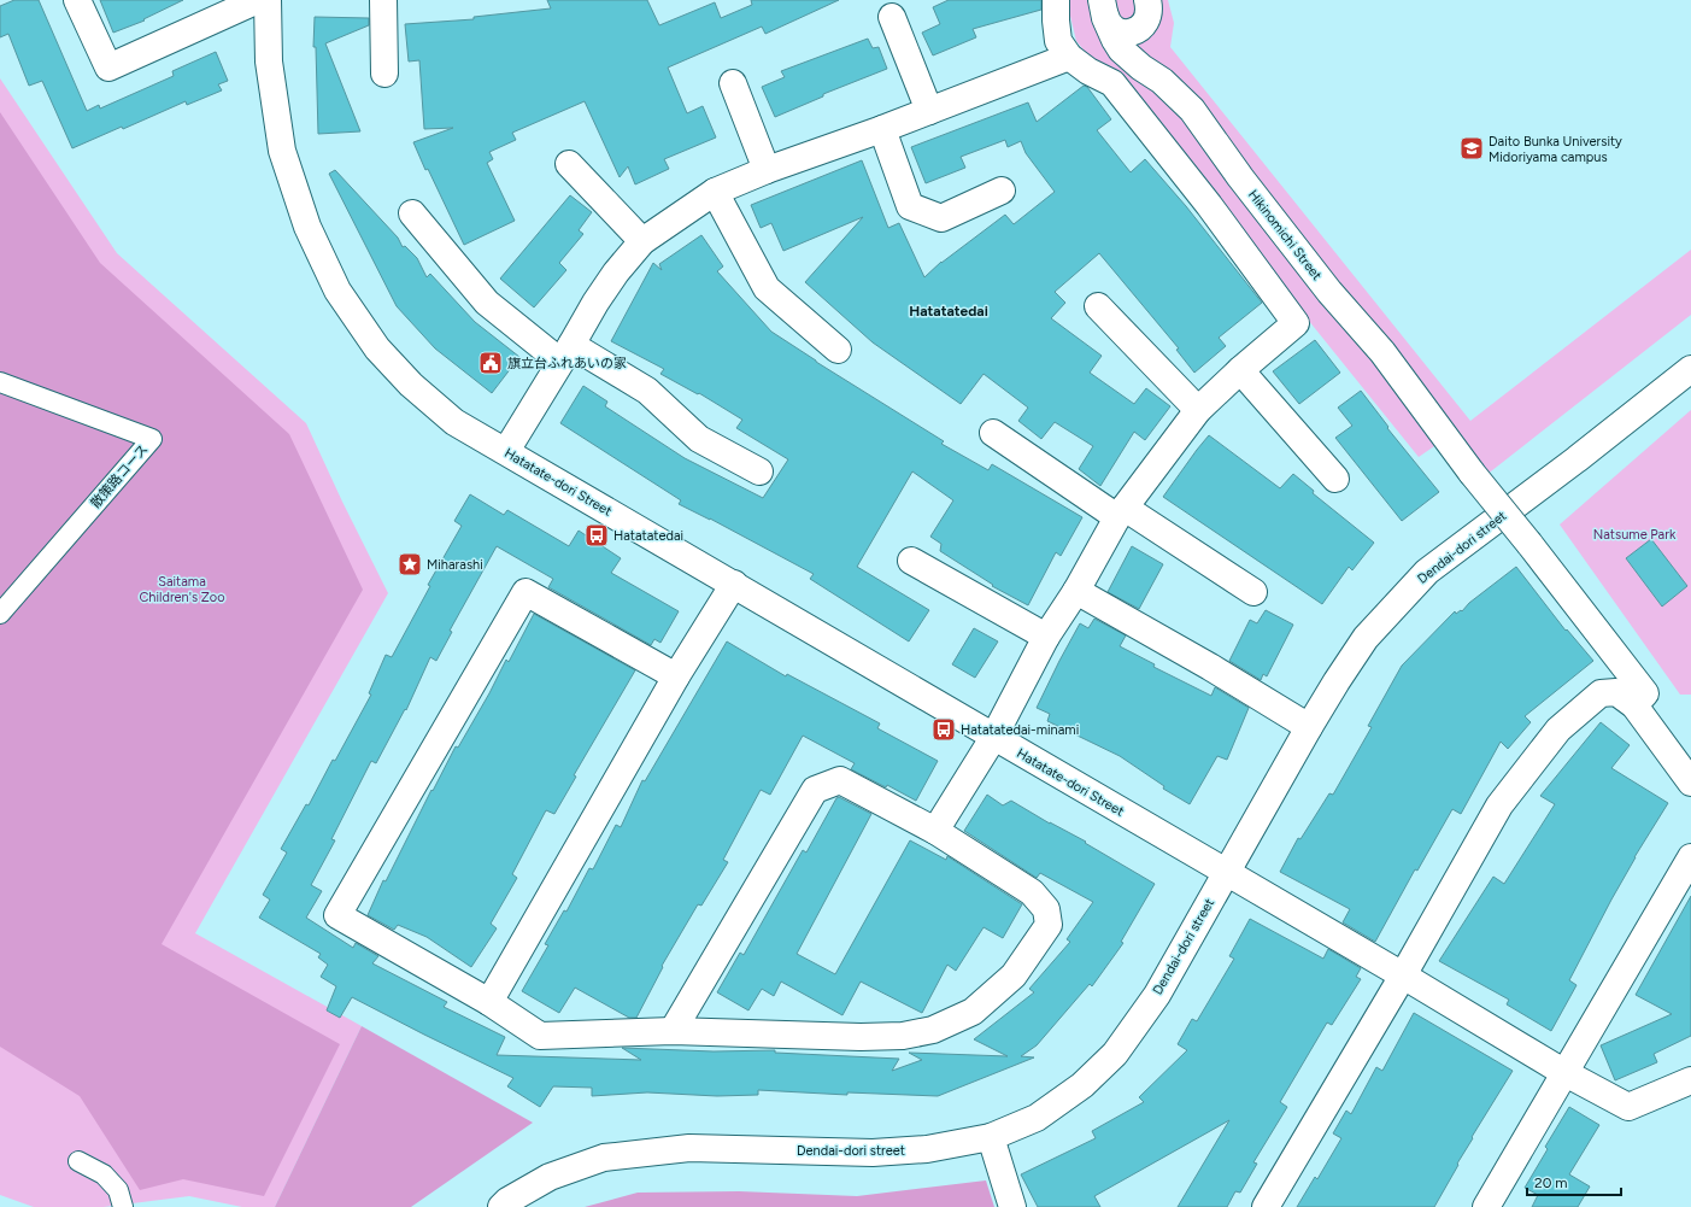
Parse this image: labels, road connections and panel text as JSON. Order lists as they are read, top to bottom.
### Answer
{
  "streets": {
    "street": ["Hikinomichi Street", "Hatatate-dori Street", "Dendai-dori street"],
    "lane": ["散策路コース"]
  },
  "crossings": [
    ["Hatatate-dori Street", "Dendai-dori street"]
  ],
  "districts": ["Hatatatedai"],
  "parks": ["Natsume Park", "Saitama Children's Zoo"],
  "places": {
    "school or university": ["Daito Bunka University Midoriyama campus"],
    "public building": ["旗立台ふれあいの家"],
    "bus stop": ["Hatatatedai", "Hatatatedai-minami"],
    "place": ["Miharashi"]
  },
  "scale_bar": "20 m"
}
